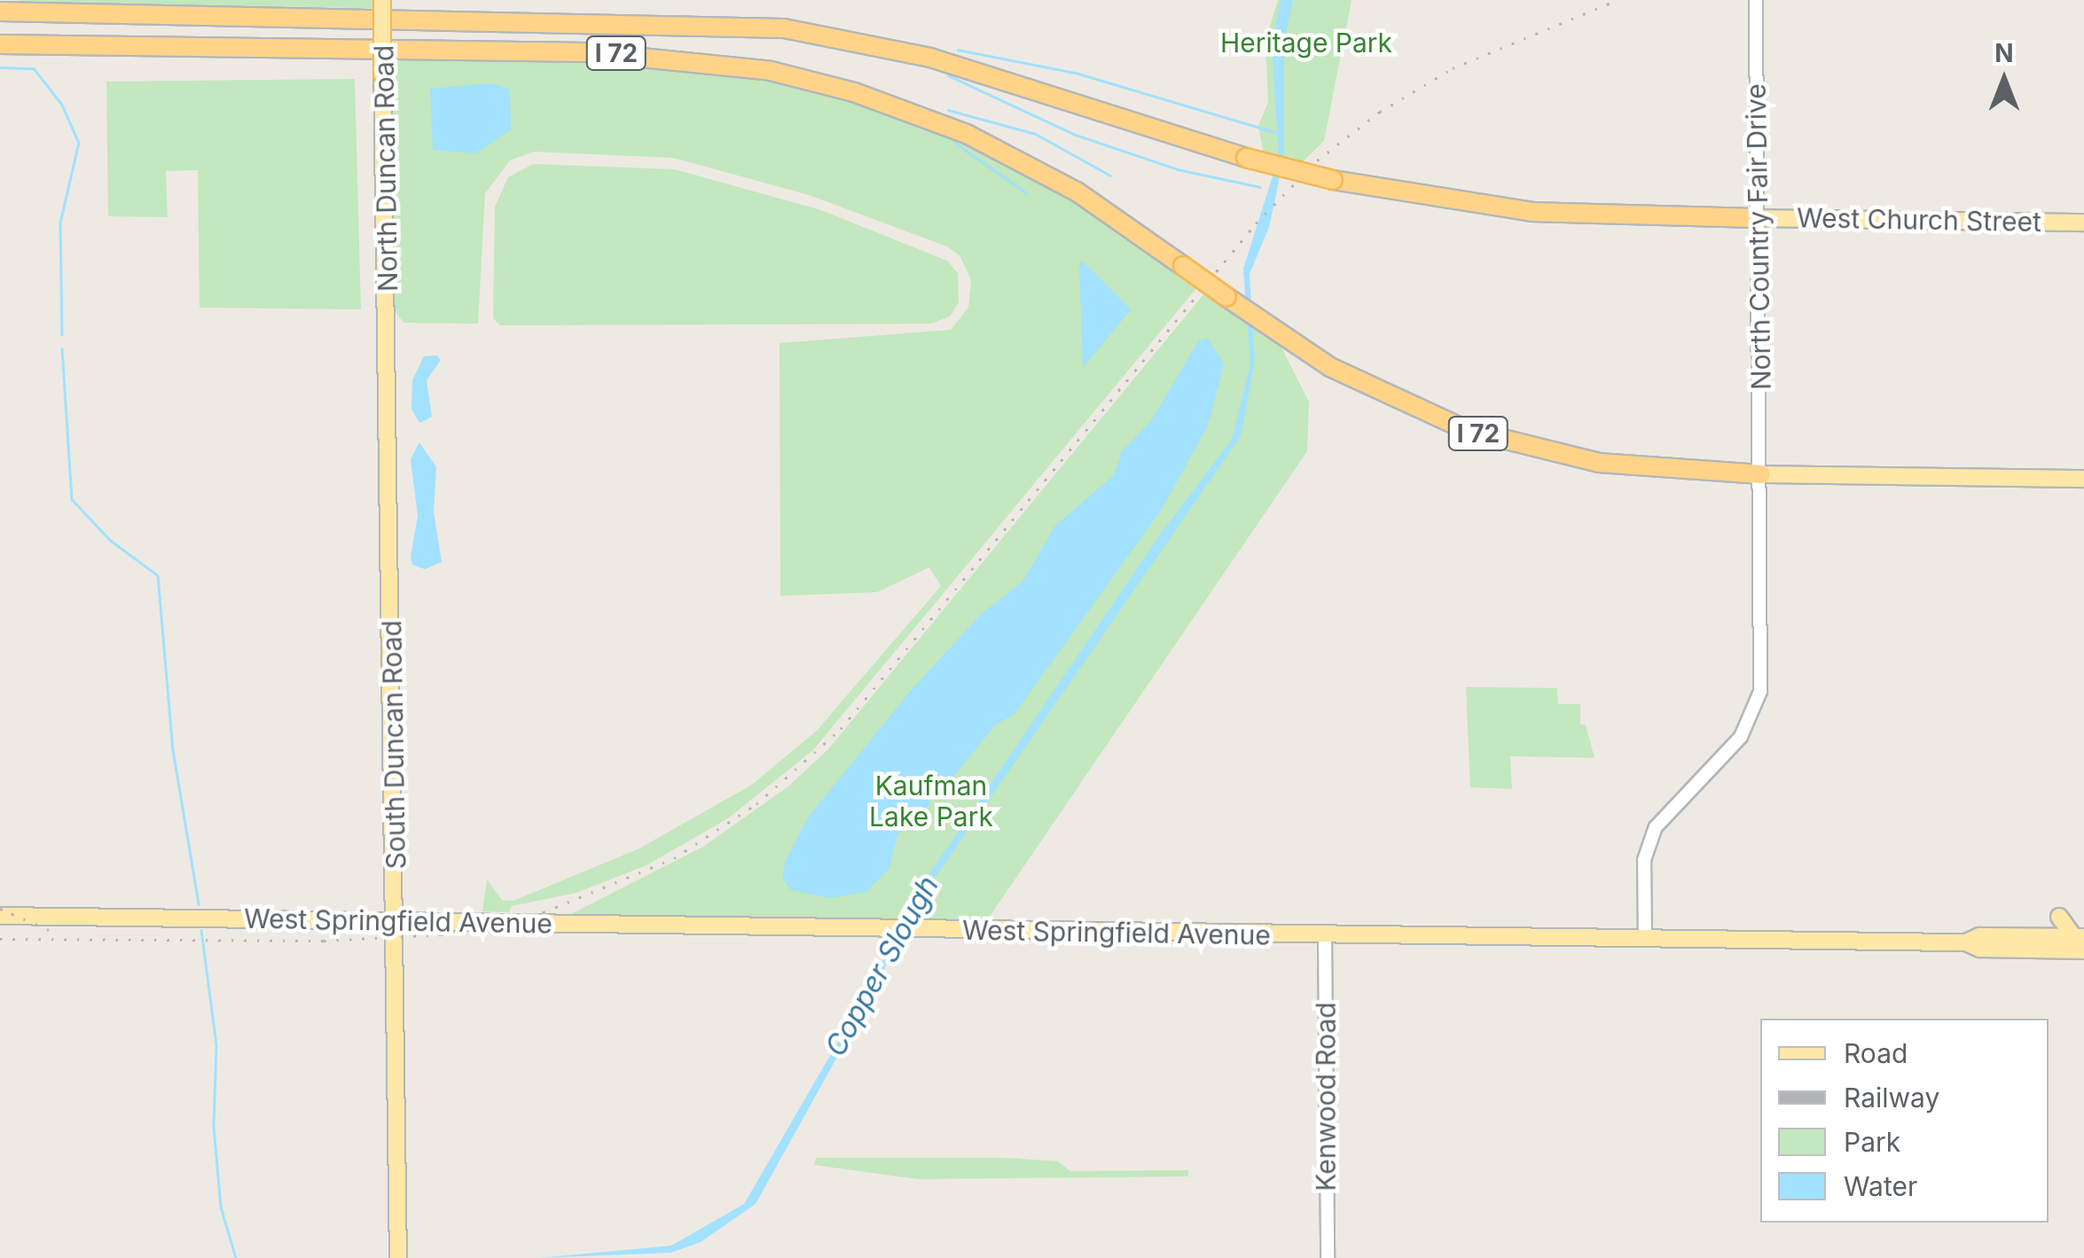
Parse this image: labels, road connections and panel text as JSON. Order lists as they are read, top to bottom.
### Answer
{
  "streets": {
    "highway": ["I 72"],
    "main road": [
      "North Duncan Road",
      "West Church Street",
      "South Duncan Road",
      "West Springfield Avenue"
    ],
    "street": ["North Country Fair Drive", "Kenwood Road"]
  },
  "crossings": [
    ["I 72", "North Country Fair Drive"],
    ["North Duncan Road", "South Duncan Road"],
    ["West Church Street", "North Country Fair Drive"],
    ["North Country Fair Drive", "West Springfield Avenue"],
    ["South Duncan Road", "West Springfield Avenue"],
    ["West Springfield Avenue", "Kenwood Road"]
  ],
  "water": ["Copper Slough"],
  "parks": ["Heritage Park", "Kaufman Lake Park"],
  "legend": [
    "Road",
    "Railway",
    "Park",
    "Water"
  ],
  "north": "top"
}
